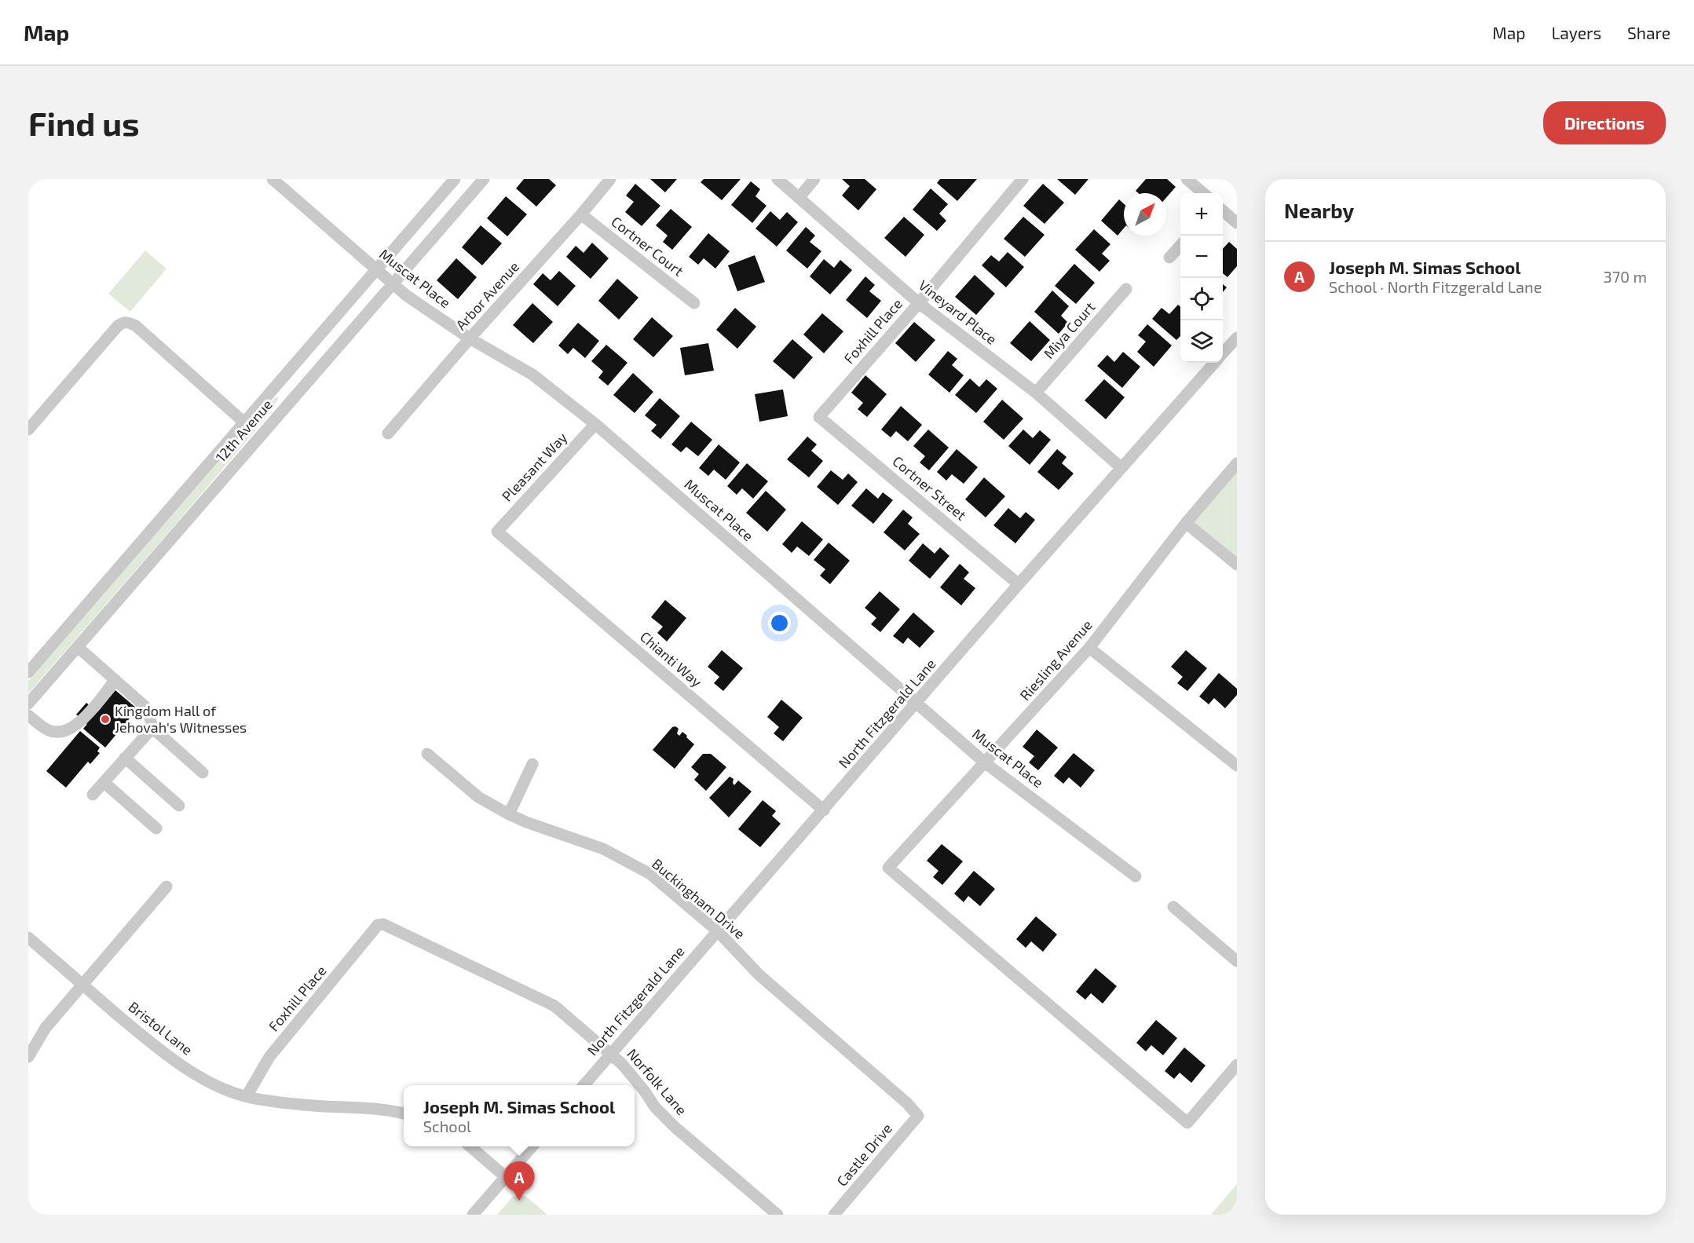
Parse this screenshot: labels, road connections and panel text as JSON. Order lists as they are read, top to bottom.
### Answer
{
  "streets": {
    "street": [
      "Cortner Court",
      "Muscat Place",
      "Arbor Avenue",
      "Vineyard Place",
      "Miya Court",
      "Foxhill Place",
      "12th Avenue",
      "Pleasant Way",
      "Cortner Street",
      "Chianti Way",
      "Riesling Avenue",
      "North Fitzgerald Lane",
      "Buckingham Drive",
      "Bristol Lane",
      "Norfolk Lane",
      "Castle Drive"
    ]
  },
  "crossings": [
    ["Cortner Court", "Arbor Avenue"],
    ["Muscat Place", "Arbor Avenue"],
    ["Muscat Place", "12th Avenue"],
    ["Muscat Place", "Pleasant Way"],
    ["Muscat Place", "Riesling Avenue"],
    ["Muscat Place", "North Fitzgerald Lane"],
    ["Vineyard Place", "Miya Court"],
    ["Vineyard Place", "Foxhill Place"],
    ["Vineyard Place", "North Fitzgerald Lane"],
    ["Foxhill Place", "Cortner Street"],
    ["Foxhill Place", "Bristol Lane"],
    ["Foxhill Place", "Norfolk Lane"],
    ["Pleasant Way", "Chianti Way"],
    ["Cortner Street", "North Fitzgerald Lane"],
    ["Chianti Way", "North Fitzgerald Lane"],
    ["North Fitzgerald Lane", "Buckingham Drive"],
    ["North Fitzgerald Lane", "Norfolk Lane"],
    ["Buckingham Drive", "Castle Drive"]
  ],
  "places": ["Kingdom Hall of Jehovah's Witnesses"],
  "north": "top right",
  "page": {
    "header": "Map",
    "nav": ["Map", "Layers", "Share"],
    "buttons": "Directions",
    "title": "Find us",
    "heading": "Nearby",
    "map_buttons": ["+", "−"],
    "list": [
      {
        "mark": "A",
        "name": "Joseph M. Simas School",
        "note": "School · North Fitzgerald Lane",
        "value": "370 m"
      }
    ],
    "popup": ["Joseph M. Simas School", "School"],
    "pins": "A"
  }
}
